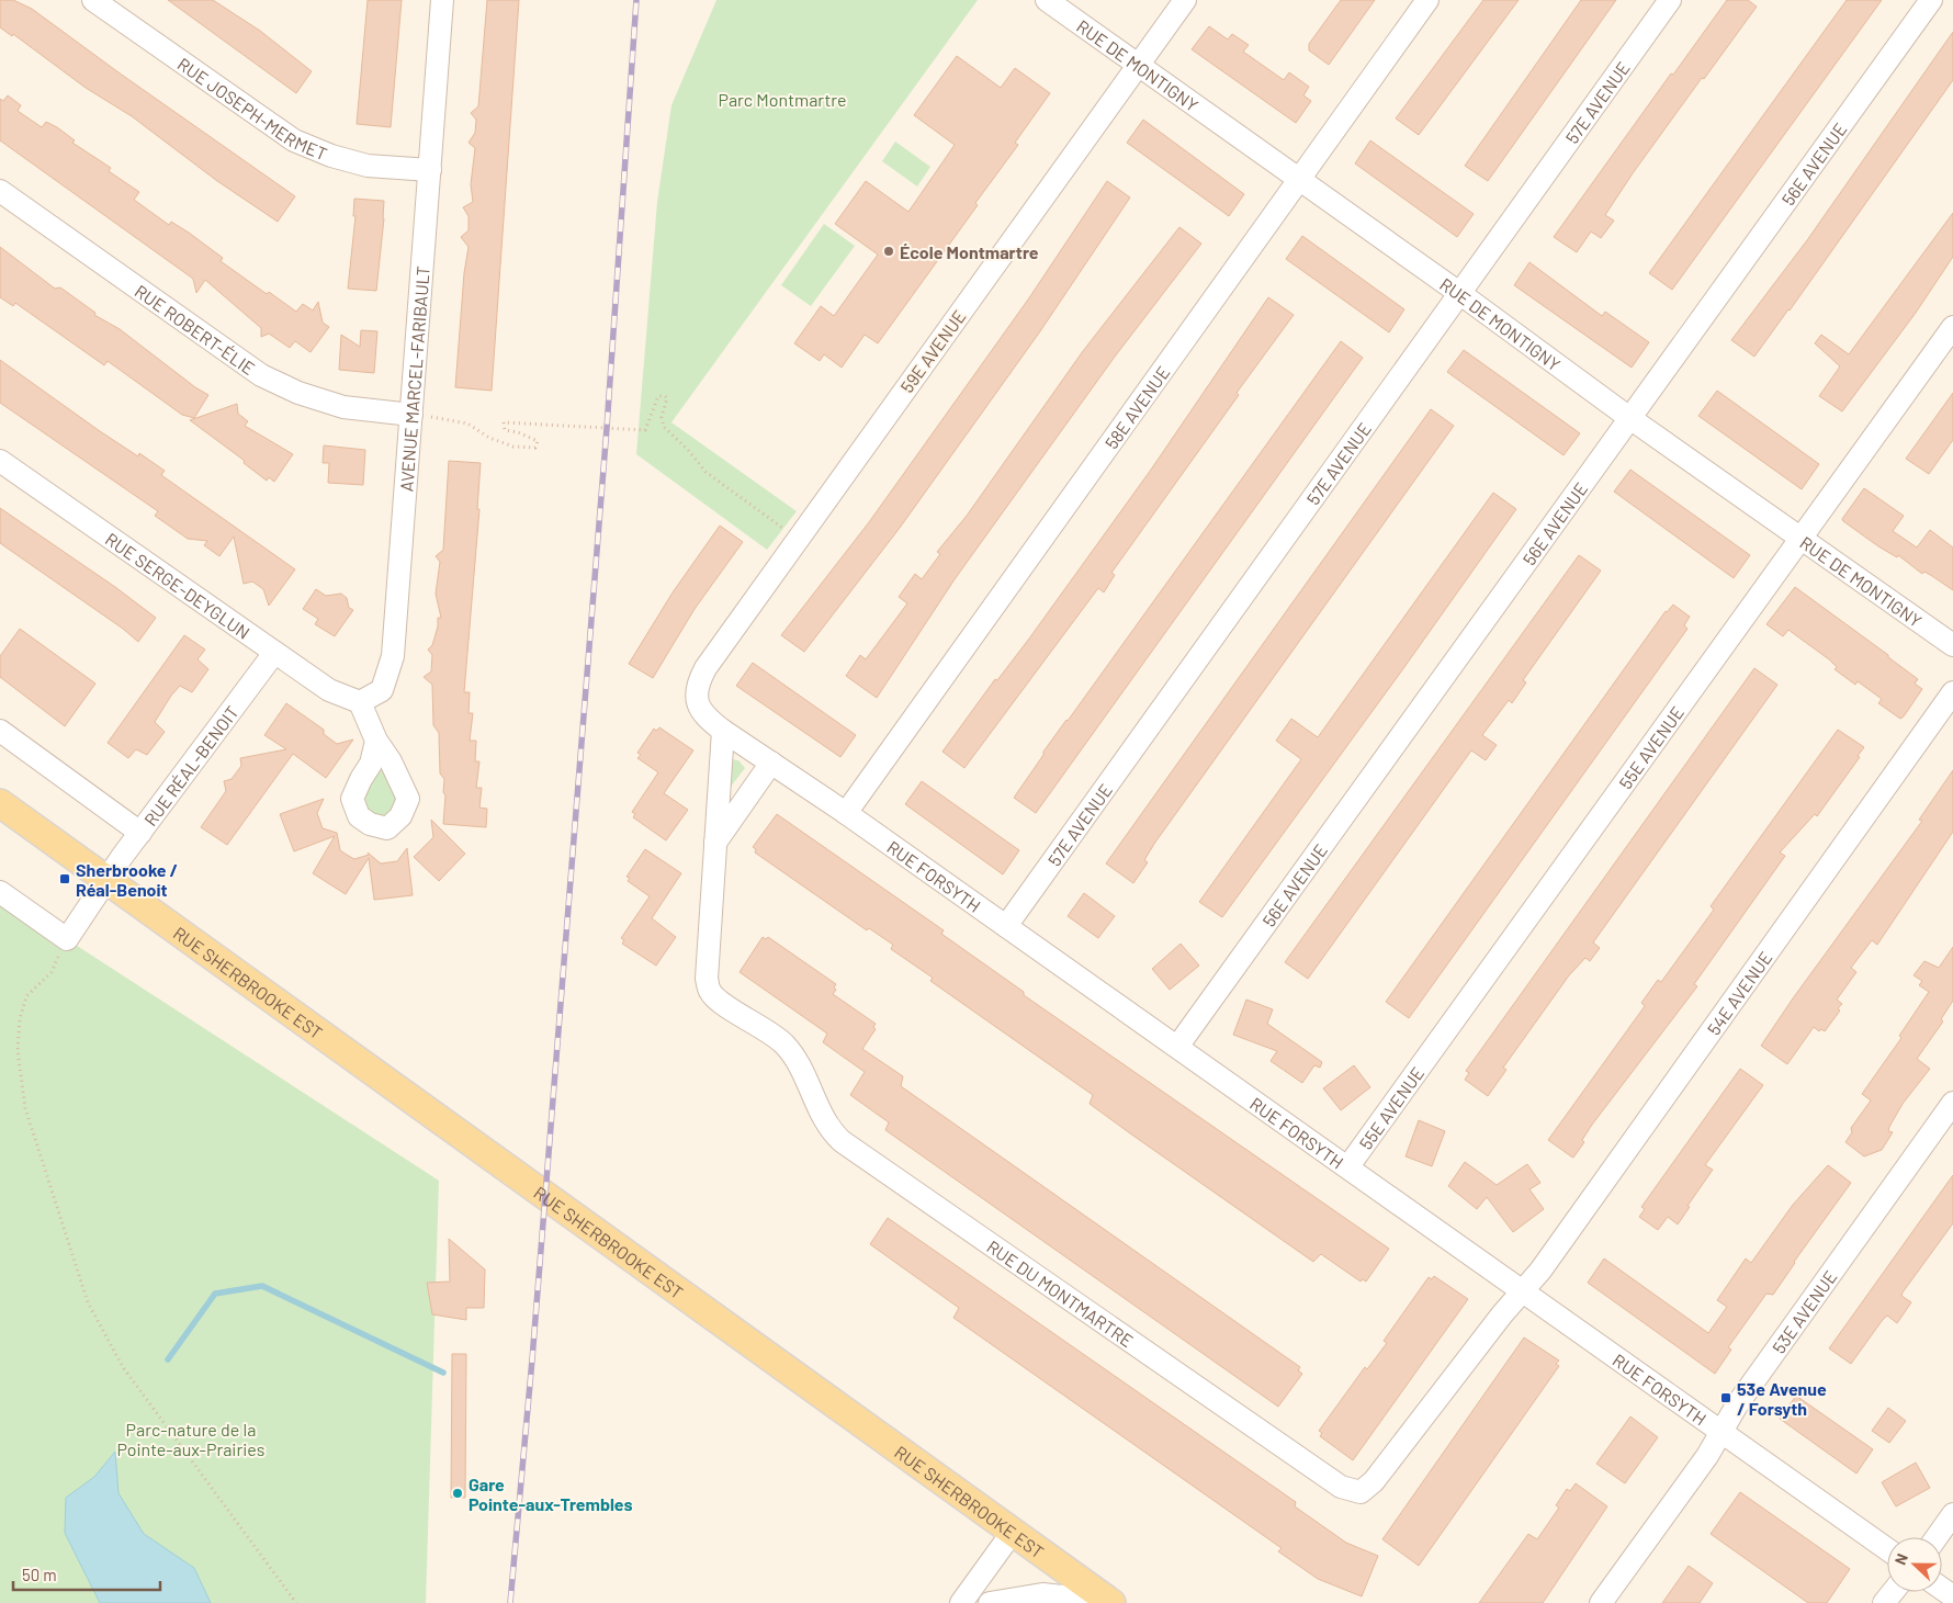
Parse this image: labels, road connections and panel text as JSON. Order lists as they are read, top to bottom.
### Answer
{
  "streets": {
    "main road": ["RUE SHERBROOKE EST"],
    "street": [
      "RUE DE MONTIGNY",
      "57E AVENUE",
      "RUE JOSEPH-MERMET",
      "56E AVENUE",
      "RUE ROBERT-ÉLIE",
      "59E AVENUE",
      "AVENUE MARCEL-FARIBAULT",
      "58E AVENUE",
      "RUE SERGE-DEYGLUN",
      "55E AVENUE",
      "RUE RÉAL-BENOIT",
      "RUE FORSYTH",
      "54E AVENUE",
      "RUE DU MONTMARTRE",
      "53E AVENUE"
    ]
  },
  "crossings": [
    ["RUE DE MONTIGNY", "57E AVENUE"],
    ["RUE DE MONTIGNY", "56E AVENUE"],
    ["RUE DE MONTIGNY", "59E AVENUE"],
    ["RUE DE MONTIGNY", "58E AVENUE"],
    ["RUE DE MONTIGNY", "55E AVENUE"],
    ["57E AVENUE", "RUE FORSYTH"],
    ["RUE JOSEPH-MERMET", "AVENUE MARCEL-FARIBAULT"],
    ["56E AVENUE", "RUE FORSYTH"],
    ["RUE ROBERT-ÉLIE", "AVENUE MARCEL-FARIBAULT"],
    ["59E AVENUE", "RUE FORSYTH"],
    ["AVENUE MARCEL-FARIBAULT", "RUE SERGE-DEYGLUN"],
    ["58E AVENUE", "RUE FORSYTH"],
    ["RUE SERGE-DEYGLUN", "RUE RÉAL-BENOIT"],
    ["55E AVENUE", "RUE FORSYTH"],
    ["RUE RÉAL-BENOIT", "RUE SHERBROOKE EST"],
    ["RUE FORSYTH", "54E AVENUE"],
    ["RUE FORSYTH", "RUE DU MONTMARTRE"],
    ["RUE FORSYTH", "53E AVENUE"],
    ["54E AVENUE", "RUE DU MONTMARTRE"]
  ],
  "parks": ["Parc Montmartre", "Parc-nature de la Pointe-aux-Prairies"],
  "places": {
    "other": ["École Montmartre", "Gare Pointe-aux-Trembles"],
    "transit": ["Sherbrooke / Réal-Benoit", "53e Avenue / Forsyth"]
  },
  "scale_bar": "50 m",
  "north": "left"
}
